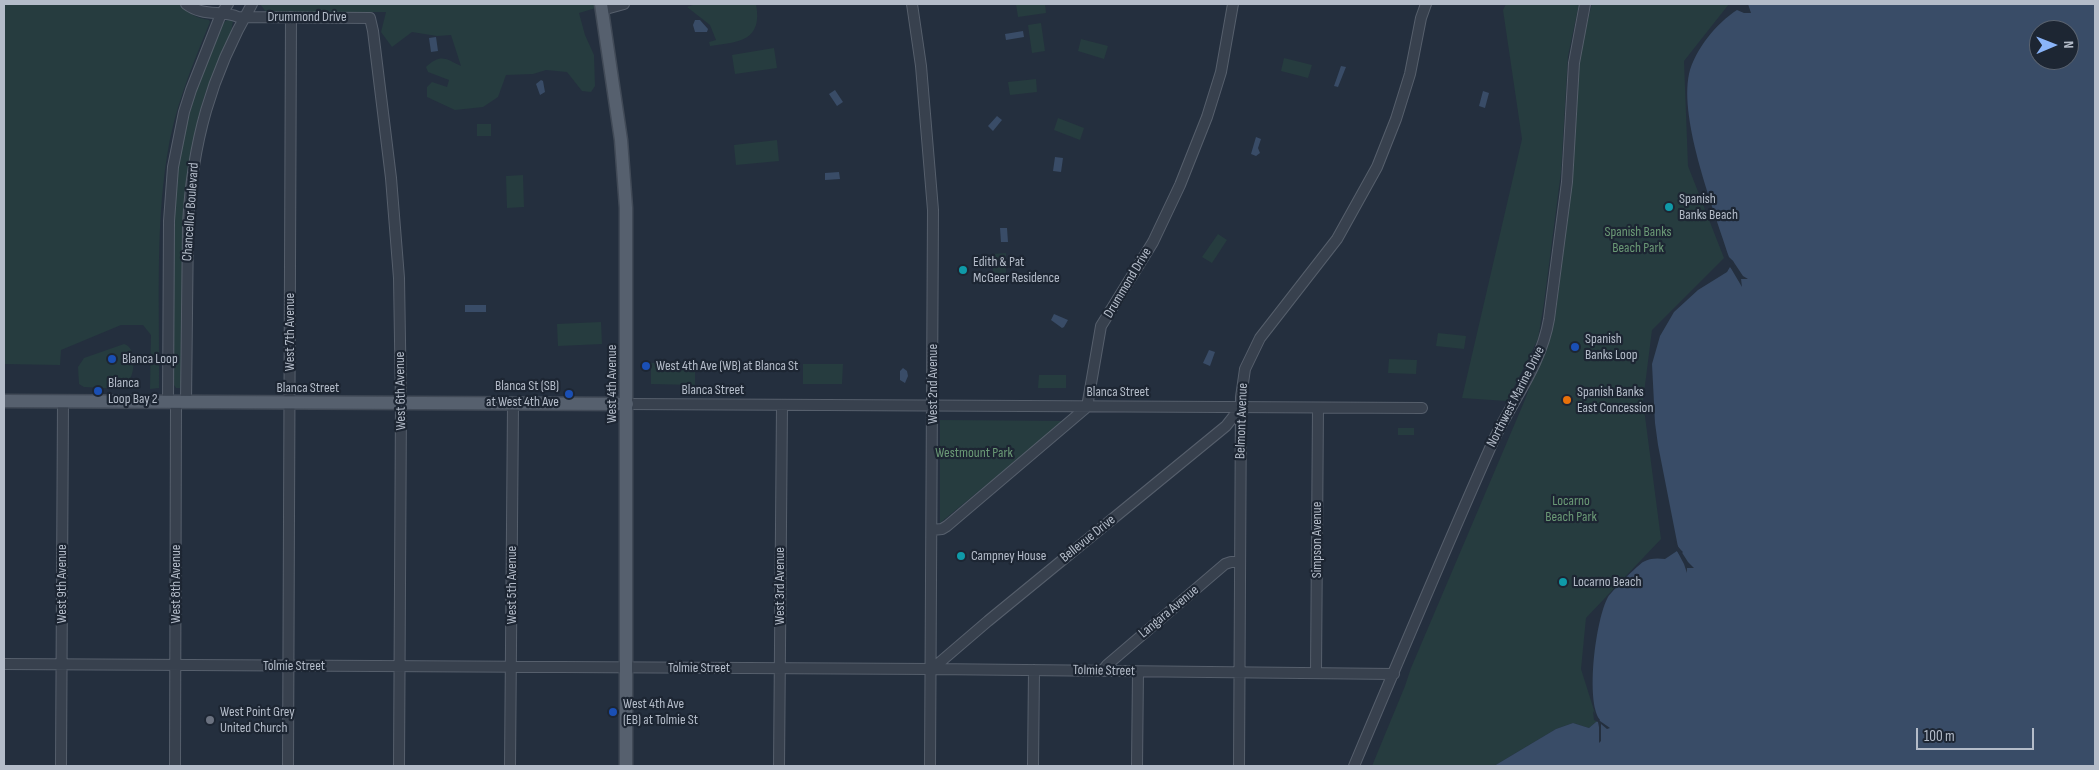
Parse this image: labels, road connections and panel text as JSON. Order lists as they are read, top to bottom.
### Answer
{
  "streets": {
    "main road": ["West 4th Avenue", "Blanca Street"],
    "street": [
      "Drummond Drive",
      "Chancellor Boulevard",
      "West 7th Avenue",
      "West 2nd Avenue",
      "West 6th Avenue",
      "Northwest Marine Drive",
      "Belmont Avenue",
      "Bellevue Drive",
      "Simpson Avenue",
      "West 9th Avenue",
      "West 8th Avenue",
      "West 5th Avenue",
      "West 3rd Avenue",
      "Langara Avenue",
      "Tolmie Street"
    ]
  },
  "crossings": [
    ["Drummond Drive", "Chancellor Boulevard"],
    ["Drummond Drive", "West 7th Avenue"],
    ["Drummond Drive", "Blanca Street"],
    ["Drummond Drive", "West 6th Avenue"],
    ["Chancellor Boulevard", "Blanca Street"],
    ["Chancellor Boulevard", "West 8th Avenue"],
    ["West 7th Avenue", "Blanca Street"],
    ["West 7th Avenue", "Tolmie Street"],
    ["West 4th Avenue", "Blanca Street"],
    ["West 4th Avenue", "Tolmie Street"],
    ["West 2nd Avenue", "Blanca Street"],
    ["West 2nd Avenue", "Bellevue Drive"],
    ["West 2nd Avenue", "Tolmie Street"],
    ["Blanca Street", "West 6th Avenue"],
    ["Blanca Street", "Belmont Avenue"],
    ["Blanca Street", "Bellevue Drive"],
    ["Blanca Street", "Simpson Avenue"],
    ["Blanca Street", "West 9th Avenue"],
    ["Blanca Street", "West 8th Avenue"],
    ["Blanca Street", "West 5th Avenue"],
    ["Blanca Street", "West 3rd Avenue"],
    ["West 6th Avenue", "Tolmie Street"],
    ["Northwest Marine Drive", "Tolmie Street"],
    ["Belmont Avenue", "Bellevue Drive"],
    ["Belmont Avenue", "Langara Avenue"],
    ["Belmont Avenue", "Tolmie Street"],
    ["Bellevue Drive", "Tolmie Street"],
    ["Simpson Avenue", "Tolmie Street"],
    ["West 9th Avenue", "Tolmie Street"],
    ["West 8th Avenue", "Tolmie Street"],
    ["West 5th Avenue", "Tolmie Street"],
    ["West 3rd Avenue", "Tolmie Street"],
    ["Langara Avenue", "Tolmie Street"]
  ],
  "parks": ["Spanish Banks Beach Park", "Westmount Park", "Locarno Beach Park"],
  "places": [
    "Spanish Banks Beach",
    "Edith & Pat McGeer Residence",
    "Spanish Banks Loop",
    "Blanca Loop",
    "West 4th Ave (WB) at Blanca St",
    "Blanca Loop Bay 2",
    "Blanca St (SB) at West 4th Ave",
    "Spanish Banks East Concession",
    "Campney House",
    "Locarno Beach",
    "West 4th Ave (EB) at Tolmie St",
    "West Point Grey United Church"
  ],
  "scale_bar": "100 m",
  "north": "right"
}
